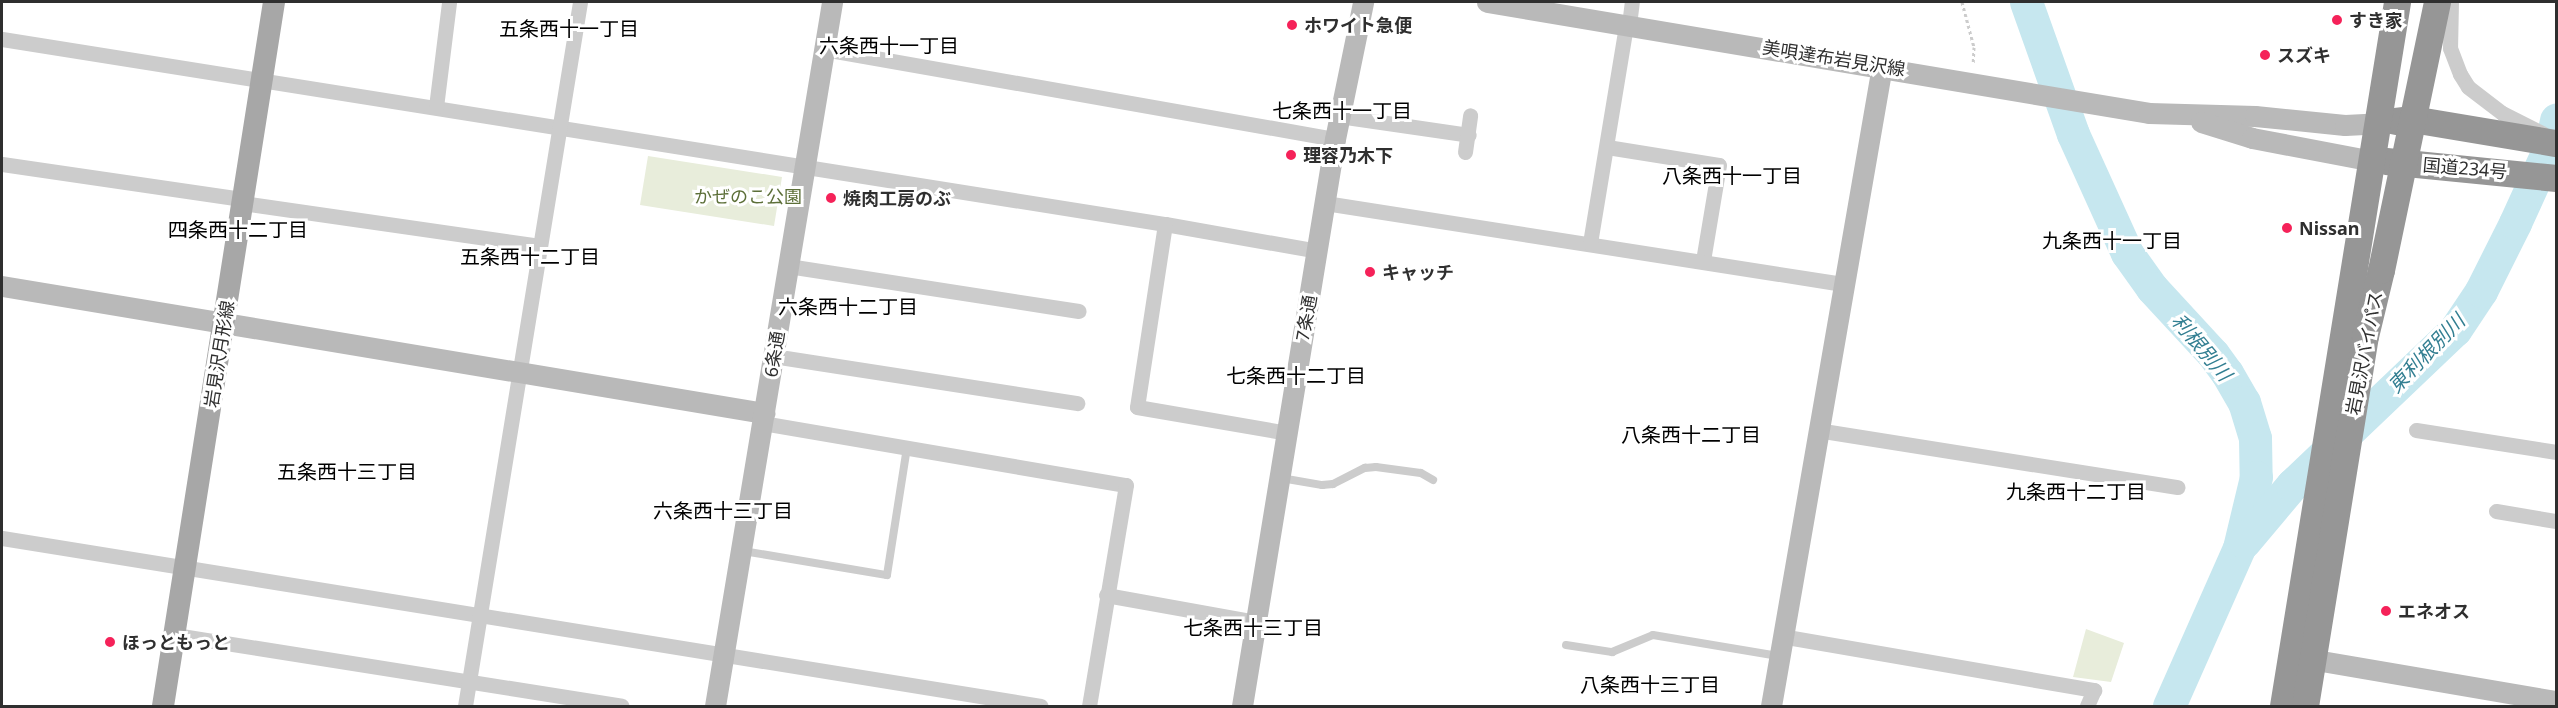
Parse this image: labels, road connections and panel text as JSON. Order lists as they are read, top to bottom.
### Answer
{
  "streets": {
    "highway": ["国道234号", "岩見沢バイパス"],
    "main road": ["岩見沢月形線"],
    "street": ["美唄達布岩見沢線", "7条通", "6条通"]
  },
  "crossings": [
    ["美唄達布岩見沢線", "国道234号"],
    ["美唄達布岩見沢線", "岩見沢バイパス"],
    ["国道234号", "岩見沢バイパス"]
  ],
  "districts": [
    "五条西十一丁目",
    "六条西十一丁目",
    "七条西十一丁目",
    "八条西十一丁目",
    "四条西十二丁目",
    "九条西十一丁目",
    "五条西十二丁目",
    "六条西十二丁目",
    "七条西十二丁目",
    "八条西十二丁目",
    "五条西十三丁目",
    "九条西十二丁目",
    "六条西十三丁目",
    "七条西十三丁目",
    "八条西十三丁目"
  ],
  "water": ["利根別川", "東利根別川"],
  "parks": ["かぜのこ公園"],
  "places": [
    "すき家",
    "ホワイト急便",
    "スズキ",
    "理容乃木下",
    "焼肉工房のぶ",
    "Nissan",
    "キャッチ",
    "エネオス",
    "ほっともっと"
  ]
}
